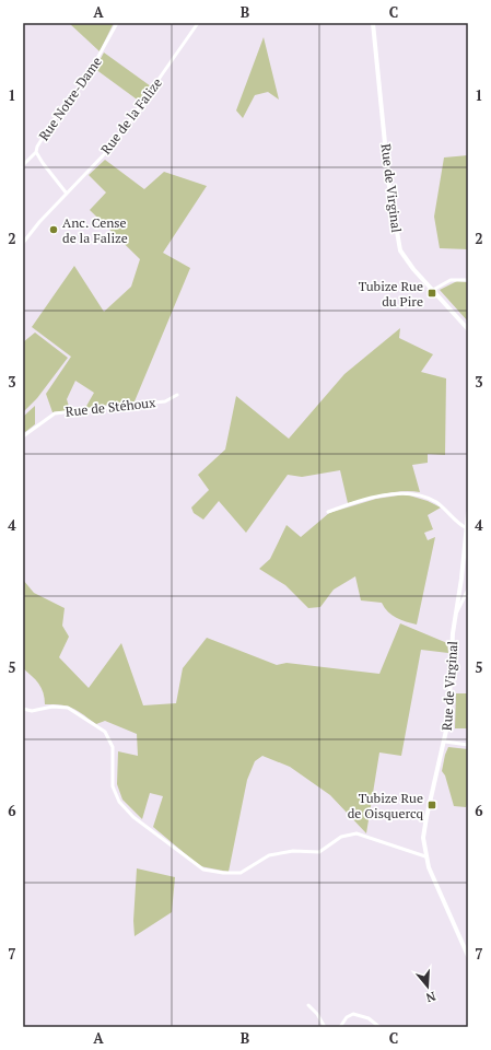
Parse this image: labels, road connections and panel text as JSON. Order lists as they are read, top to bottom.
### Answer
{
  "streets": {
    "street": [
      "Rue Notre-Dame",
      "Rue de la Falize",
      "Rue de Virginal",
      "Rue de Stéhoux"
    ]
  },
  "crossings": [
    ["Rue Notre-Dame", "Rue de la Falize"]
  ],
  "places": {
    "other": ["Anc. Cense de la Falize"],
    "transit": ["Tubize Rue du Pire", "Tubize Rue de Oisquercq"]
  },
  "north": "bottom",
  "grid": {
    "columns": ["A", "B", "C"],
    "rows": [
      "1",
      "2",
      "3",
      "4",
      "5",
      "6",
      "7"
    ]
  }
}
